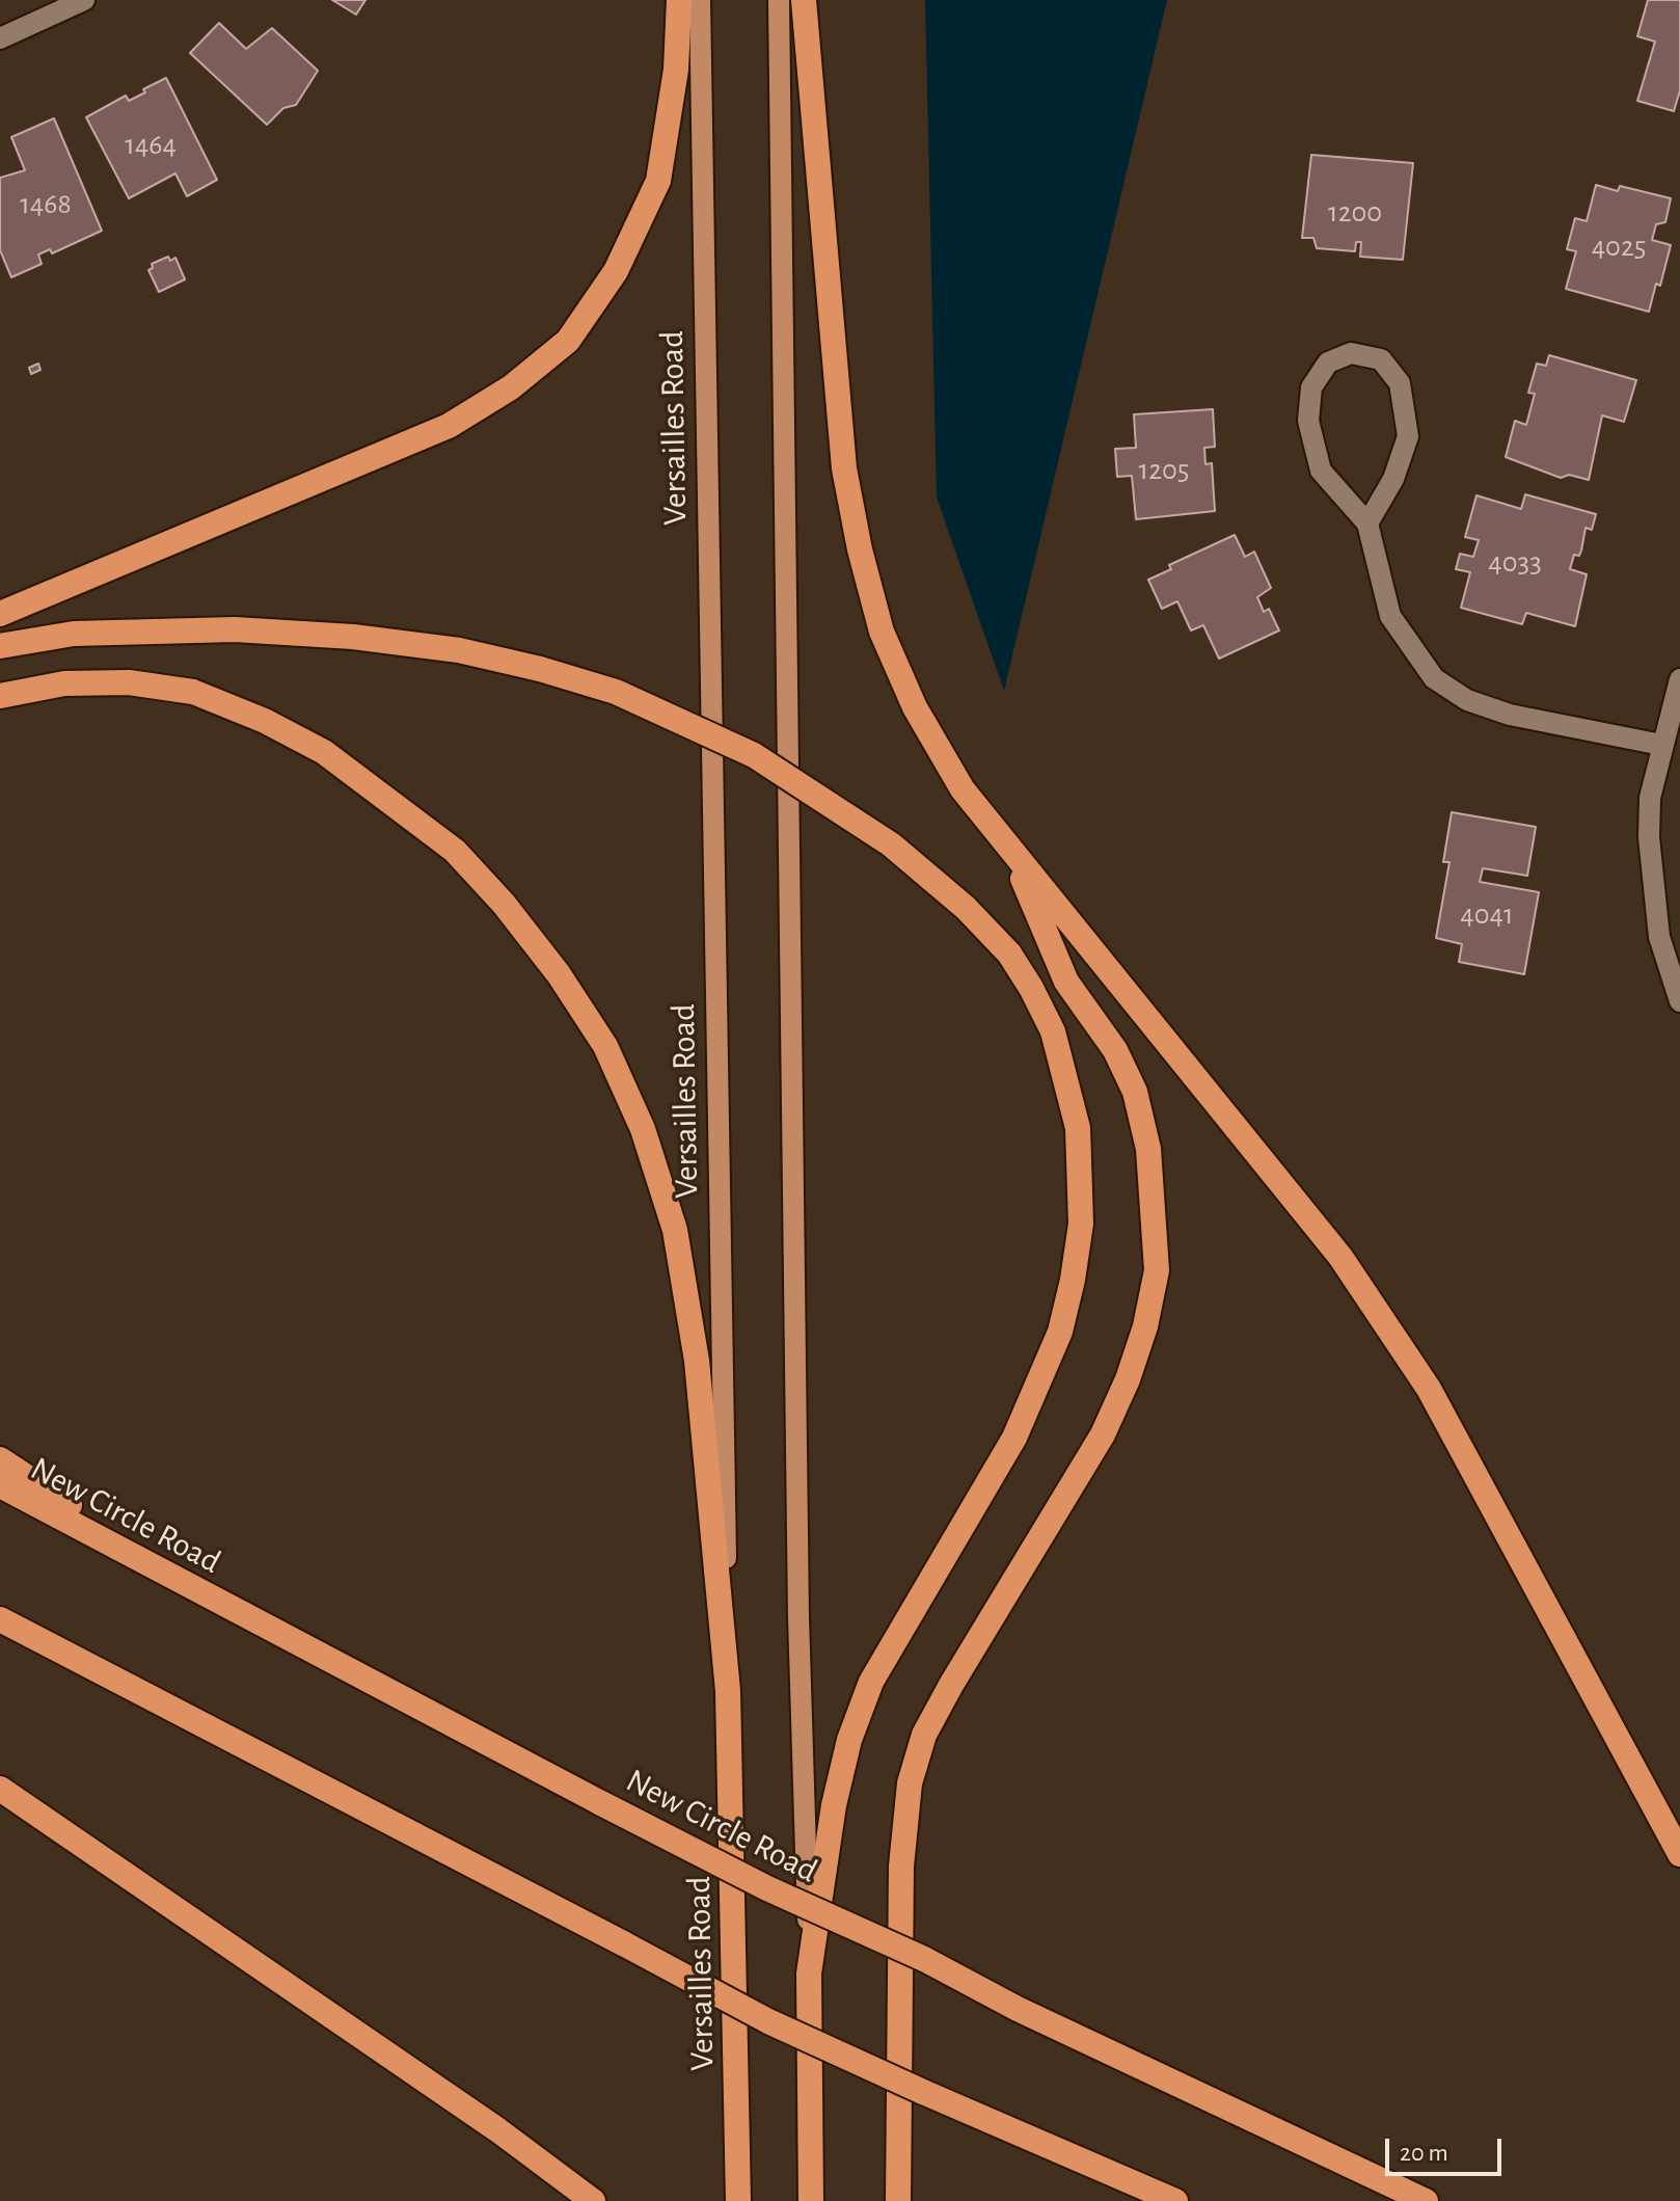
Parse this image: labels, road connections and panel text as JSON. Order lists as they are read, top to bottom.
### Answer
{
  "streets": {
    "highway": ["Versailles Road", "New Circle Road"]
  },
  "house_numbers": [
    "1464",
    "1468",
    "1200",
    "4025",
    "1205",
    "4033",
    "4041"
  ],
  "scale_bar": "20 m"
}
